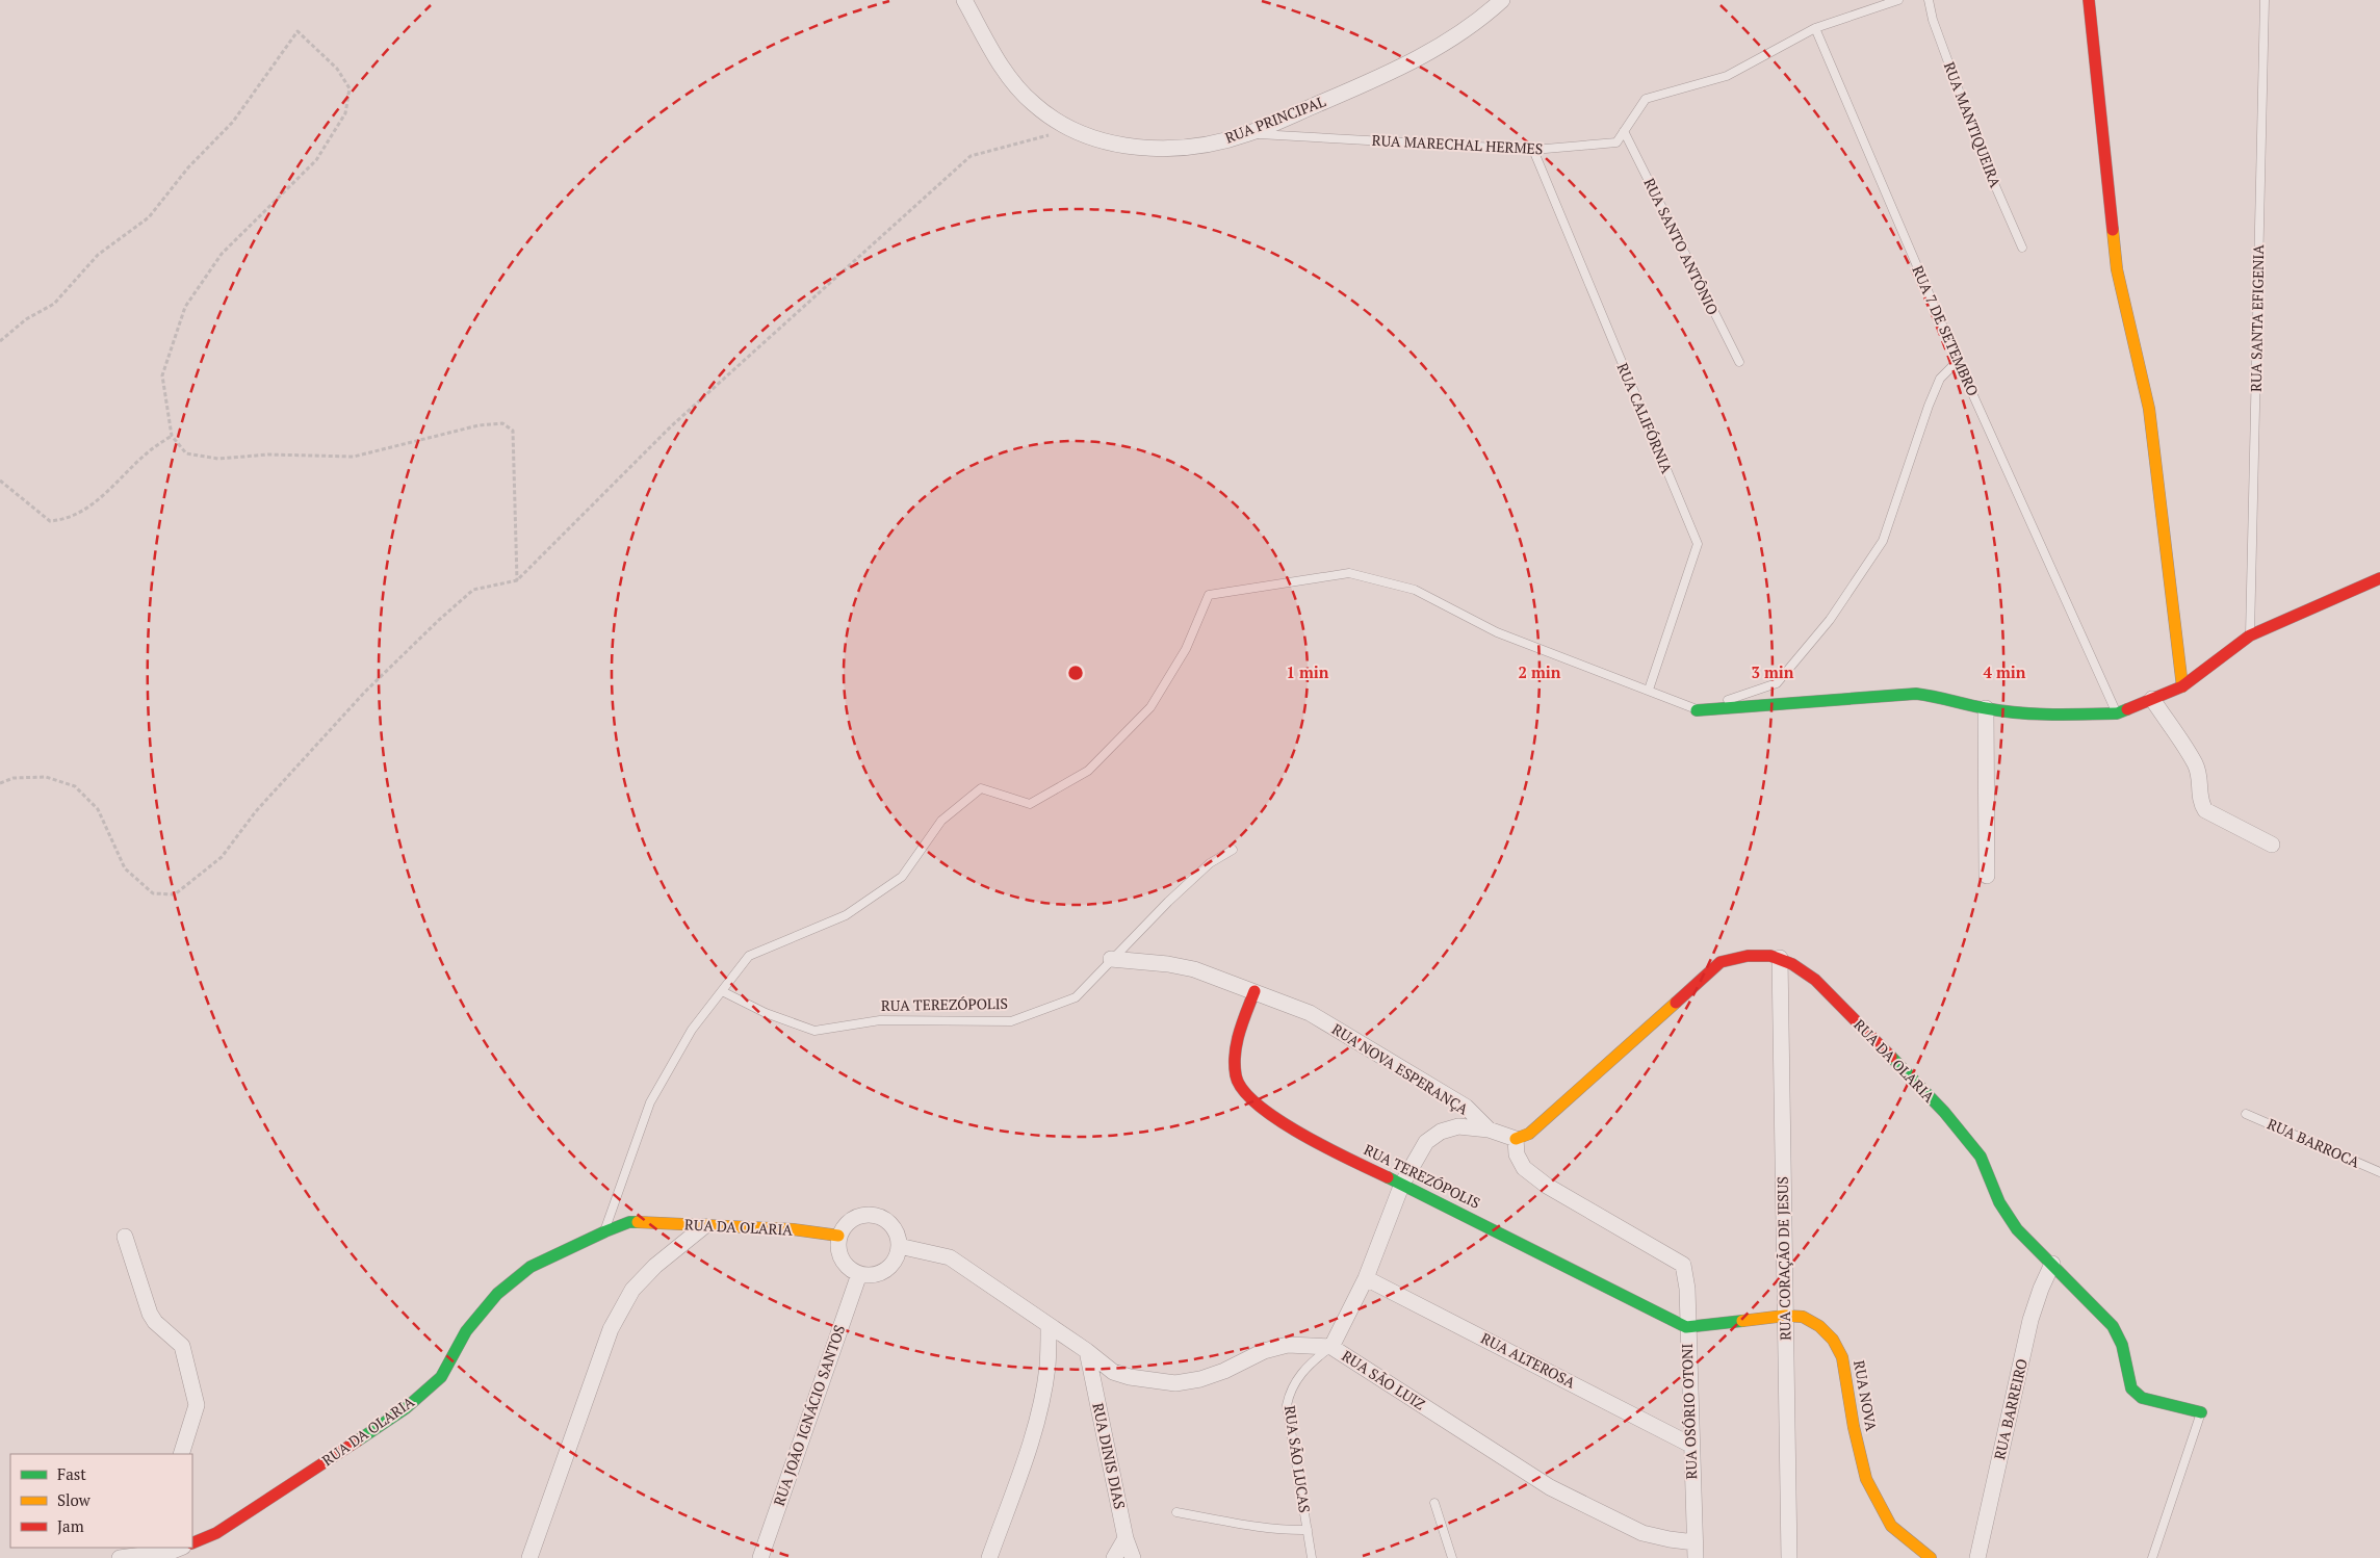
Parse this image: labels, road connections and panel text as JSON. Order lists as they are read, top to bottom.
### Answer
{
  "streets": {
    "street": [
      "RUA PRINCIPAL",
      "RUA TEREZÓPOLIS",
      "RUA DA OLARIA",
      "RUA NOVA ESPERANÇA",
      "RUA CORAÇÃO DE JESUS",
      "RUA ALTEROSA",
      "RUA SÃO LUIZ",
      "RUA NOVA",
      "RUA BARREIRO",
      "RUA OSÓRIO OTONI",
      "RUA JOÃO IGNÁCIO SANTOS",
      "RUA DINIS DIAS"
    ],
    "lane": [
      "RUA MANTIQUEIRA",
      "RUA MARECHAL HERMES",
      "RUA SANTO ANTÔNIO",
      "RUA SANTA EFIGENIA",
      "RUA 7 DE SETEMBRO",
      "RUA CALIFÓRNIA",
      "RUA BARROCA",
      "RUA SÃO LUCAS"
    ]
  },
  "crossings": [
    ["RUA PRINCIPAL", "RUA MARECHAL HERMES"],
    ["RUA MARECHAL HERMES", "RUA SANTO ANTÔNIO"],
    ["RUA MARECHAL HERMES", "RUA 7 DE SETEMBRO"],
    ["RUA MARECHAL HERMES", "RUA CALIFÓRNIA"],
    ["RUA TEREZÓPOLIS", "RUA NOVA ESPERANÇA"],
    ["RUA TEREZÓPOLIS", "RUA SÃO LUIZ"],
    ["RUA TEREZÓPOLIS", "RUA NOVA"],
    ["RUA TEREZÓPOLIS", "RUA OSÓRIO OTONI"],
    ["RUA DA OLARIA", "RUA NOVA ESPERANÇA"],
    ["RUA DA OLARIA", "RUA CORAÇÃO DE JESUS"],
    ["RUA DA OLARIA", "RUA BARREIRO"],
    ["RUA DA OLARIA", "RUA OSÓRIO OTONI"],
    ["RUA DA OLARIA", "RUA JOÃO IGNÁCIO SANTOS"],
    ["RUA NOVA ESPERANÇA", "RUA SÃO LUIZ"],
    ["RUA NOVA ESPERANÇA", "RUA OSÓRIO OTONI"],
    ["RUA CORAÇÃO DE JESUS", "RUA NOVA"],
    ["RUA ALTEROSA", "RUA SÃO LUIZ"],
    ["RUA ALTEROSA", "RUA OSÓRIO OTONI"],
    ["RUA SÃO LUIZ", "RUA OSÓRIO OTONI"],
    ["RUA SÃO LUIZ", "RUA SÃO LUCAS"],
    ["RUA NOVA", "RUA OSÓRIO OTONI"]
  ],
  "legend": ["Fast", "Slow", "Jam"],
  "rings": [
    "1 min",
    "2 min",
    "3 min",
    "4 min"
  ]
}
